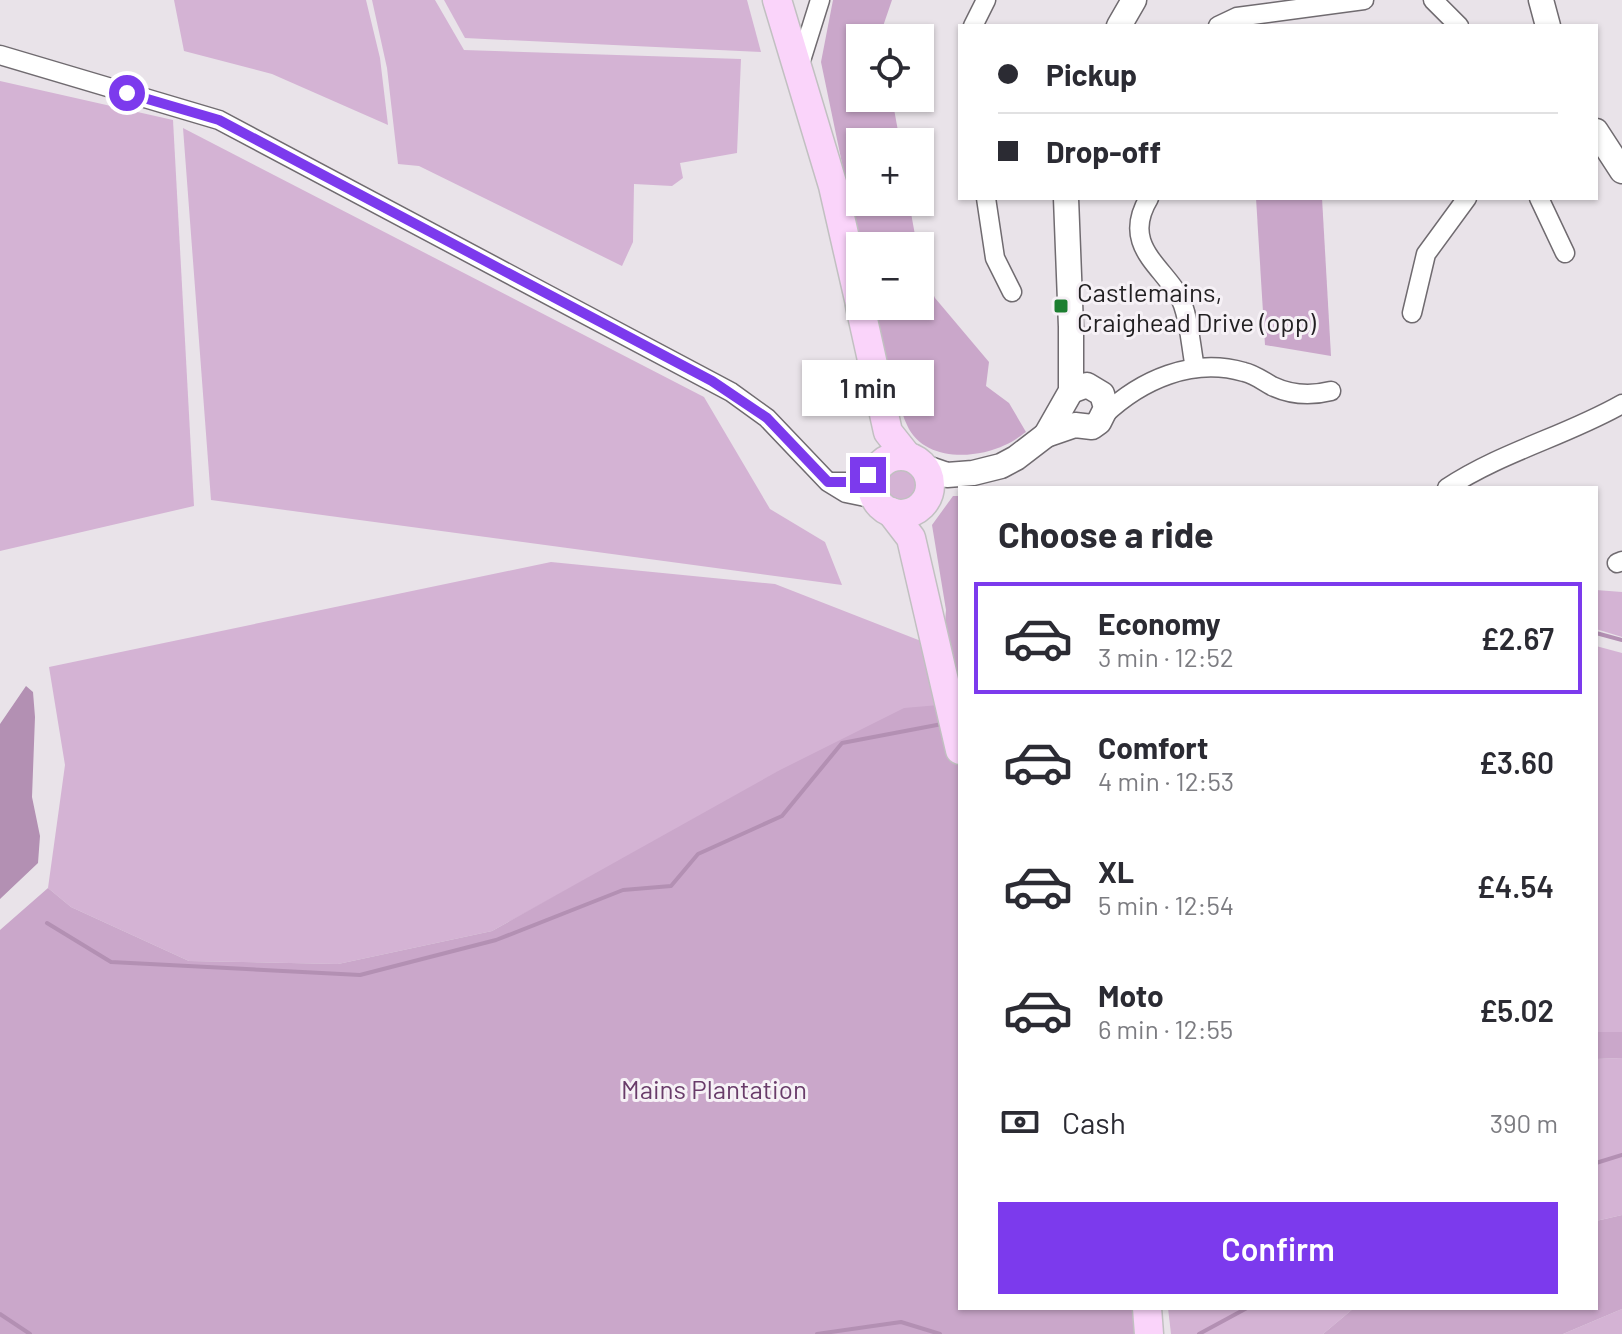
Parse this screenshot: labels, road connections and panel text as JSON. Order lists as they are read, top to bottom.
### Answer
{
  "parks": ["Mains Plantation"],
  "places": {
    "transit": ["Castlemains, Craighead Drive (opp)"]
  },
  "page": {
    "map_buttons": ["+", "−"],
    "banner": ["Pickup", "Drop-off"],
    "bubble": "1 min",
    "heading": "Choose a ride",
    "list": [
      {
        "name": "Economy",
        "note": "3 min · 12:52",
        "value": "£2.67"
      },
      {
        "name": "Comfort",
        "note": "4 min · 12:53",
        "value": "£3.60"
      },
      {
        "name": "XL",
        "note": "5 min · 12:54",
        "value": "£4.54"
      },
      {
        "name": "Moto",
        "note": "6 min · 12:55",
        "value": "£5.02"
      }
    ],
    "pay": ["Cash", "390 m"],
    "buttons": "Confirm"
  }
}
